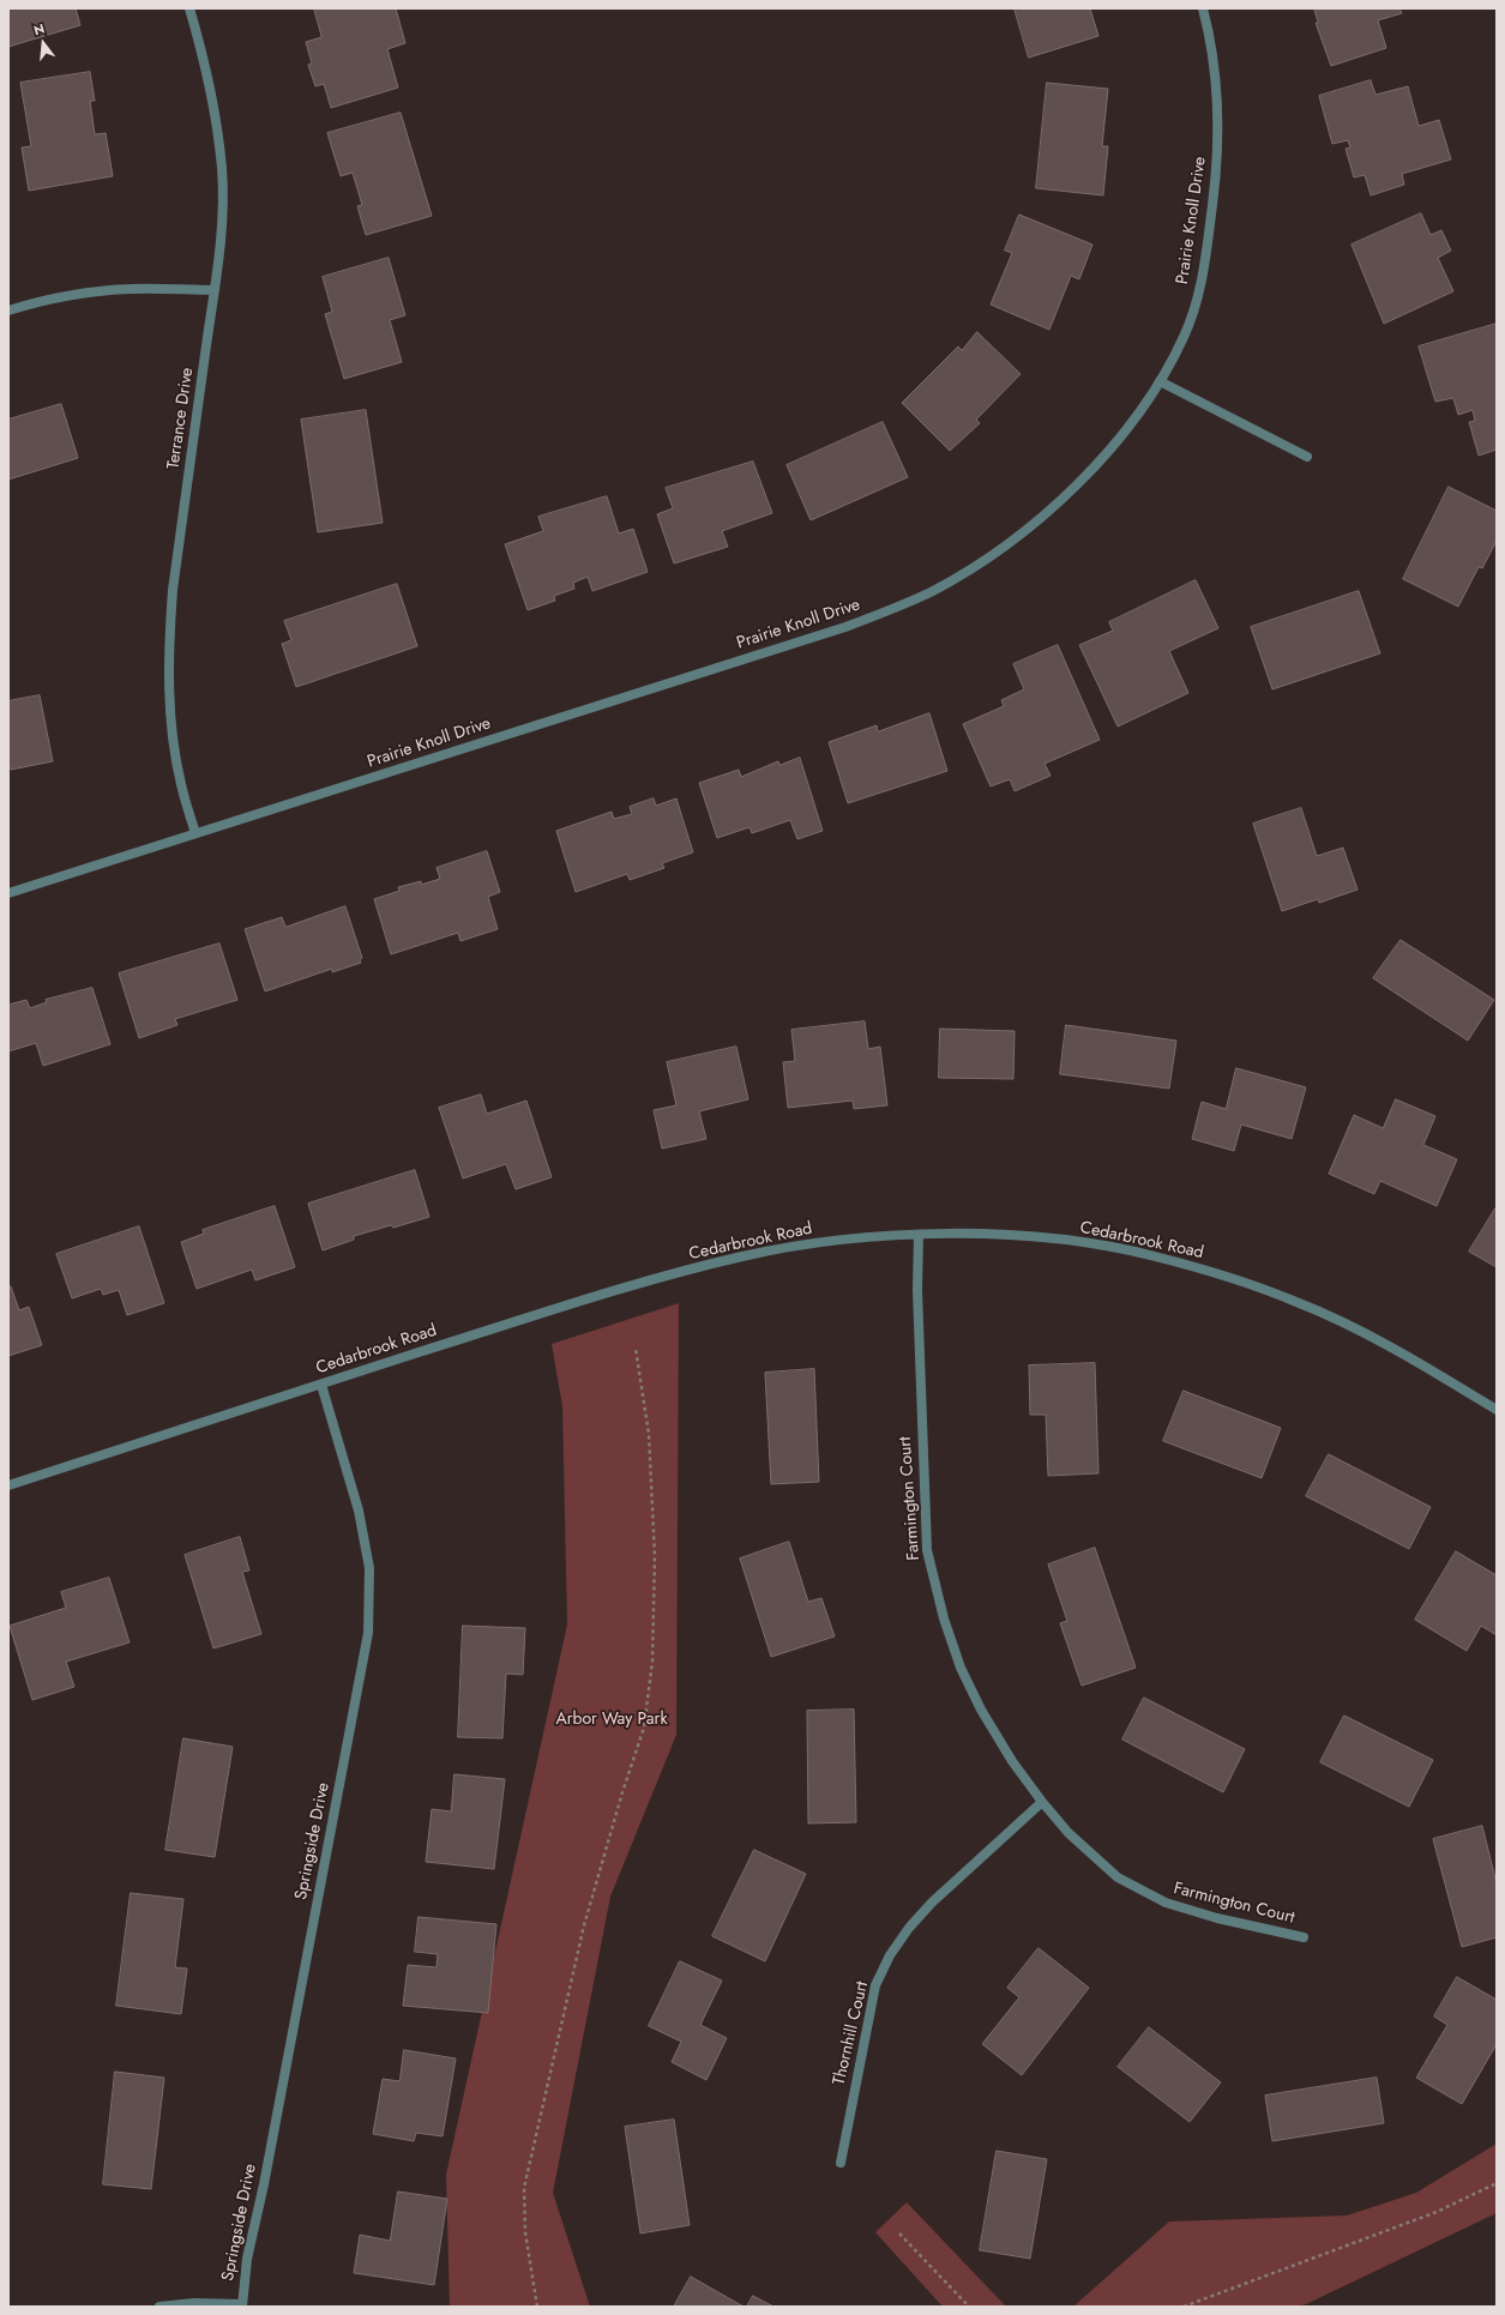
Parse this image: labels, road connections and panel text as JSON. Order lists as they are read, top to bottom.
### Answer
{
  "streets": {
    "street": [
      "Prairie Knoll Drive",
      "Terrance Drive",
      "Cedarbrook Road",
      "Farmington Court",
      "Springside Drive",
      "Thornhill Court"
    ]
  },
  "crossings": [
    ["Prairie Knoll Drive", "Terrance Drive"],
    ["Cedarbrook Road", "Farmington Court"],
    ["Cedarbrook Road", "Springside Drive"],
    ["Farmington Court", "Thornhill Court"]
  ],
  "parks": ["Arbor Way Park"],
  "north": "top"
}
